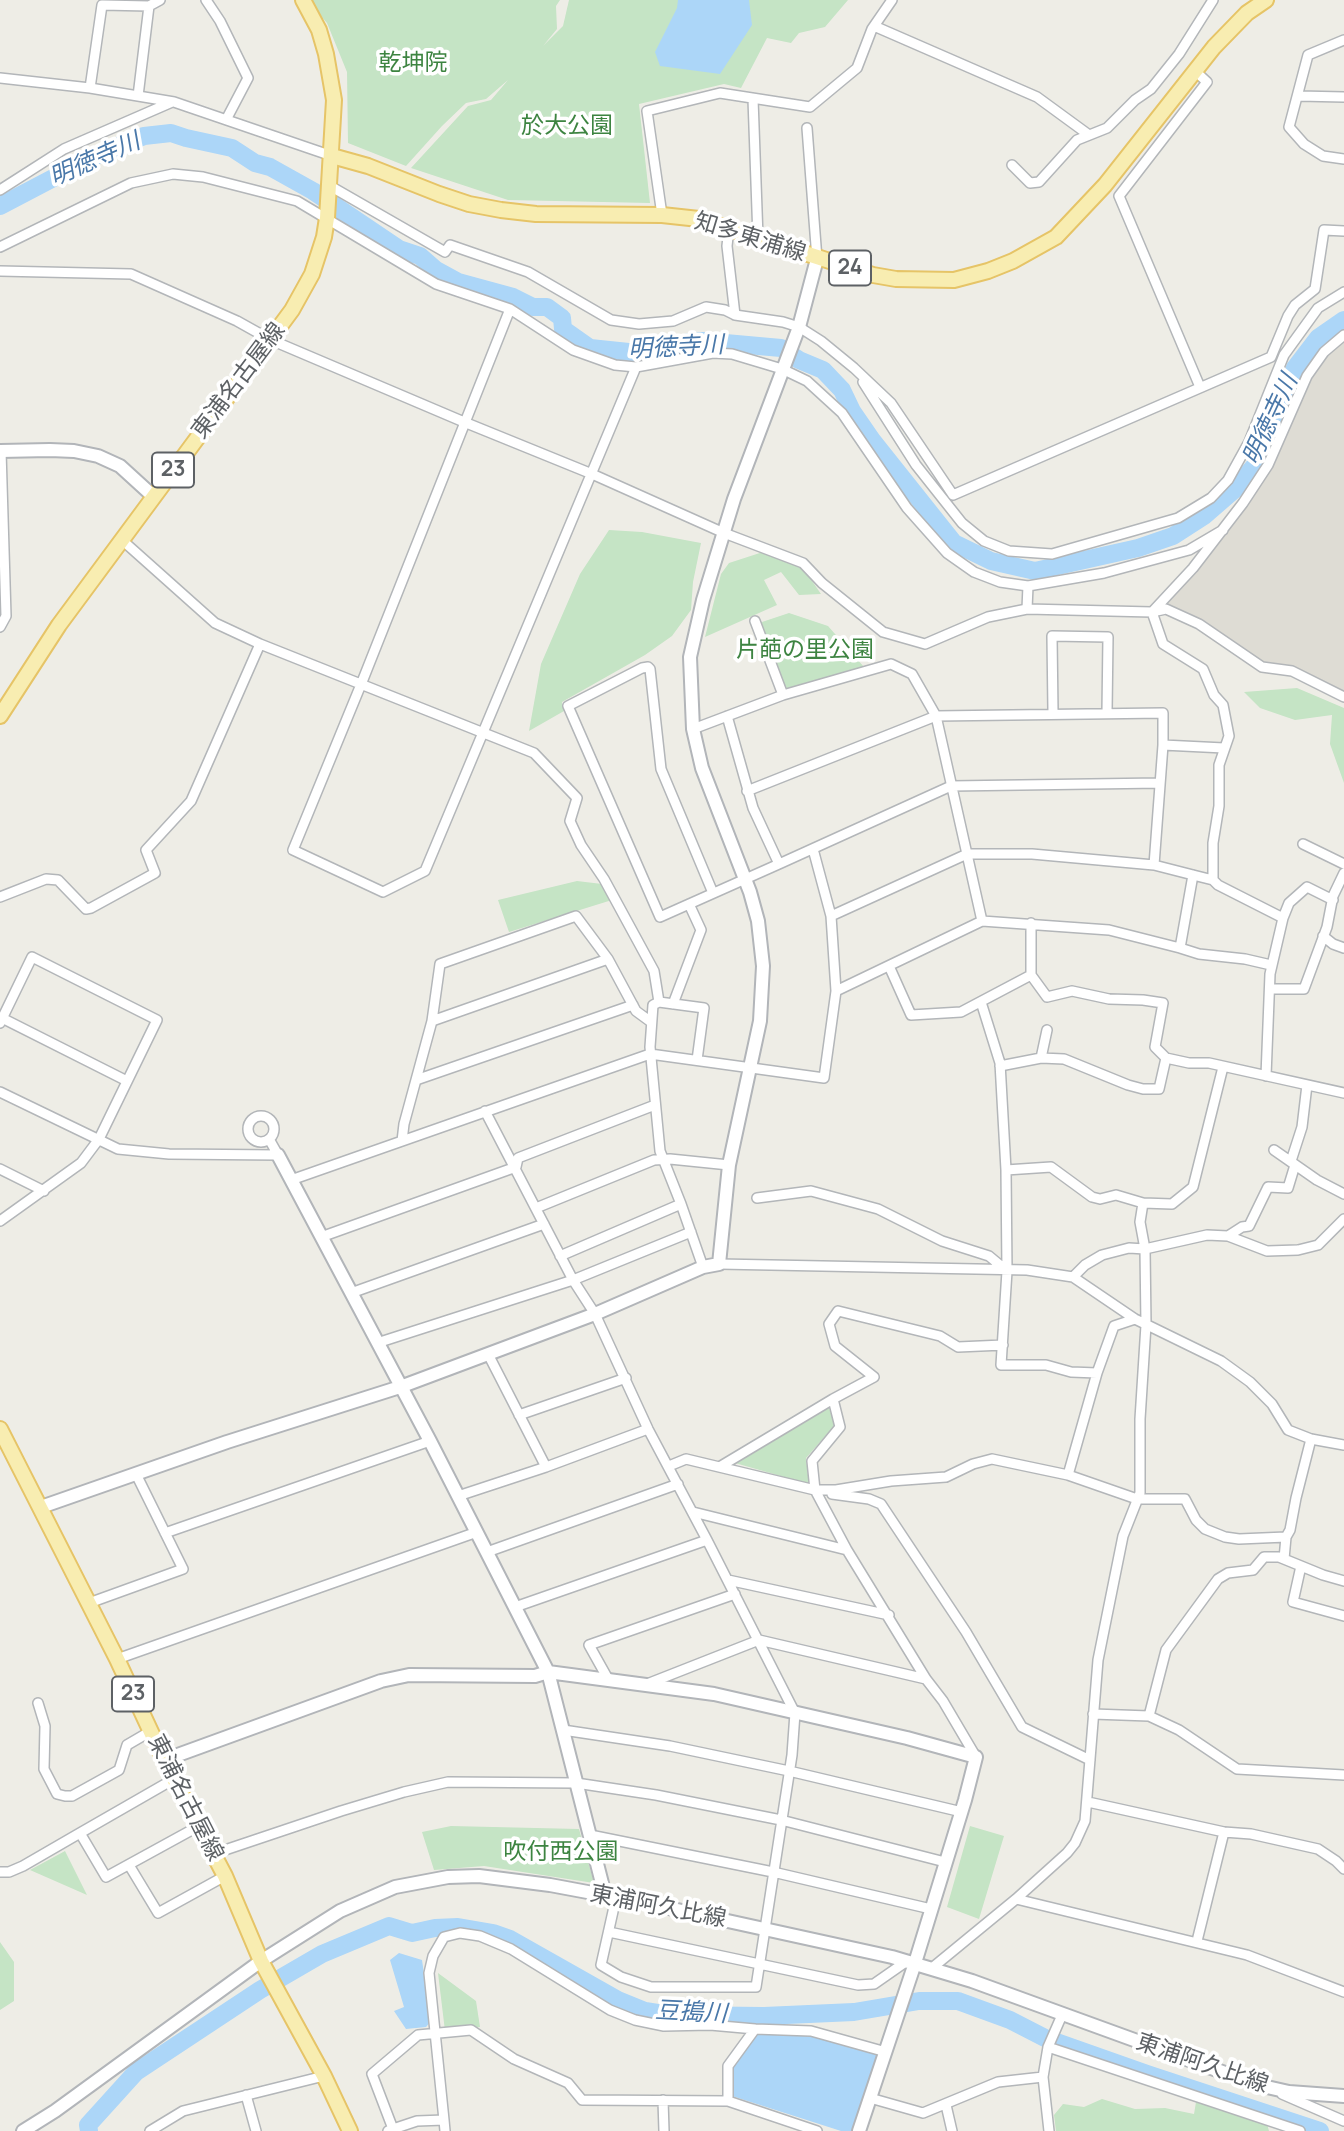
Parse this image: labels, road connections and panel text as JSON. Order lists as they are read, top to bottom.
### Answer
{
  "streets": {
    "main road": [
      "知多東浦線",
      "24",
      "東浦名古屋線",
      "23"
    ],
    "street": ["東浦阿久比線"]
  },
  "crossings": [
    ["知多東浦線", "東浦名古屋線"],
    ["東浦名古屋線", "東浦阿久比線"]
  ],
  "water": ["明徳寺川", "豆搗川"],
  "parks": [
    "乾坤院",
    "於大公園",
    "片葩の里公園",
    "吹付西公園"
  ]
}
